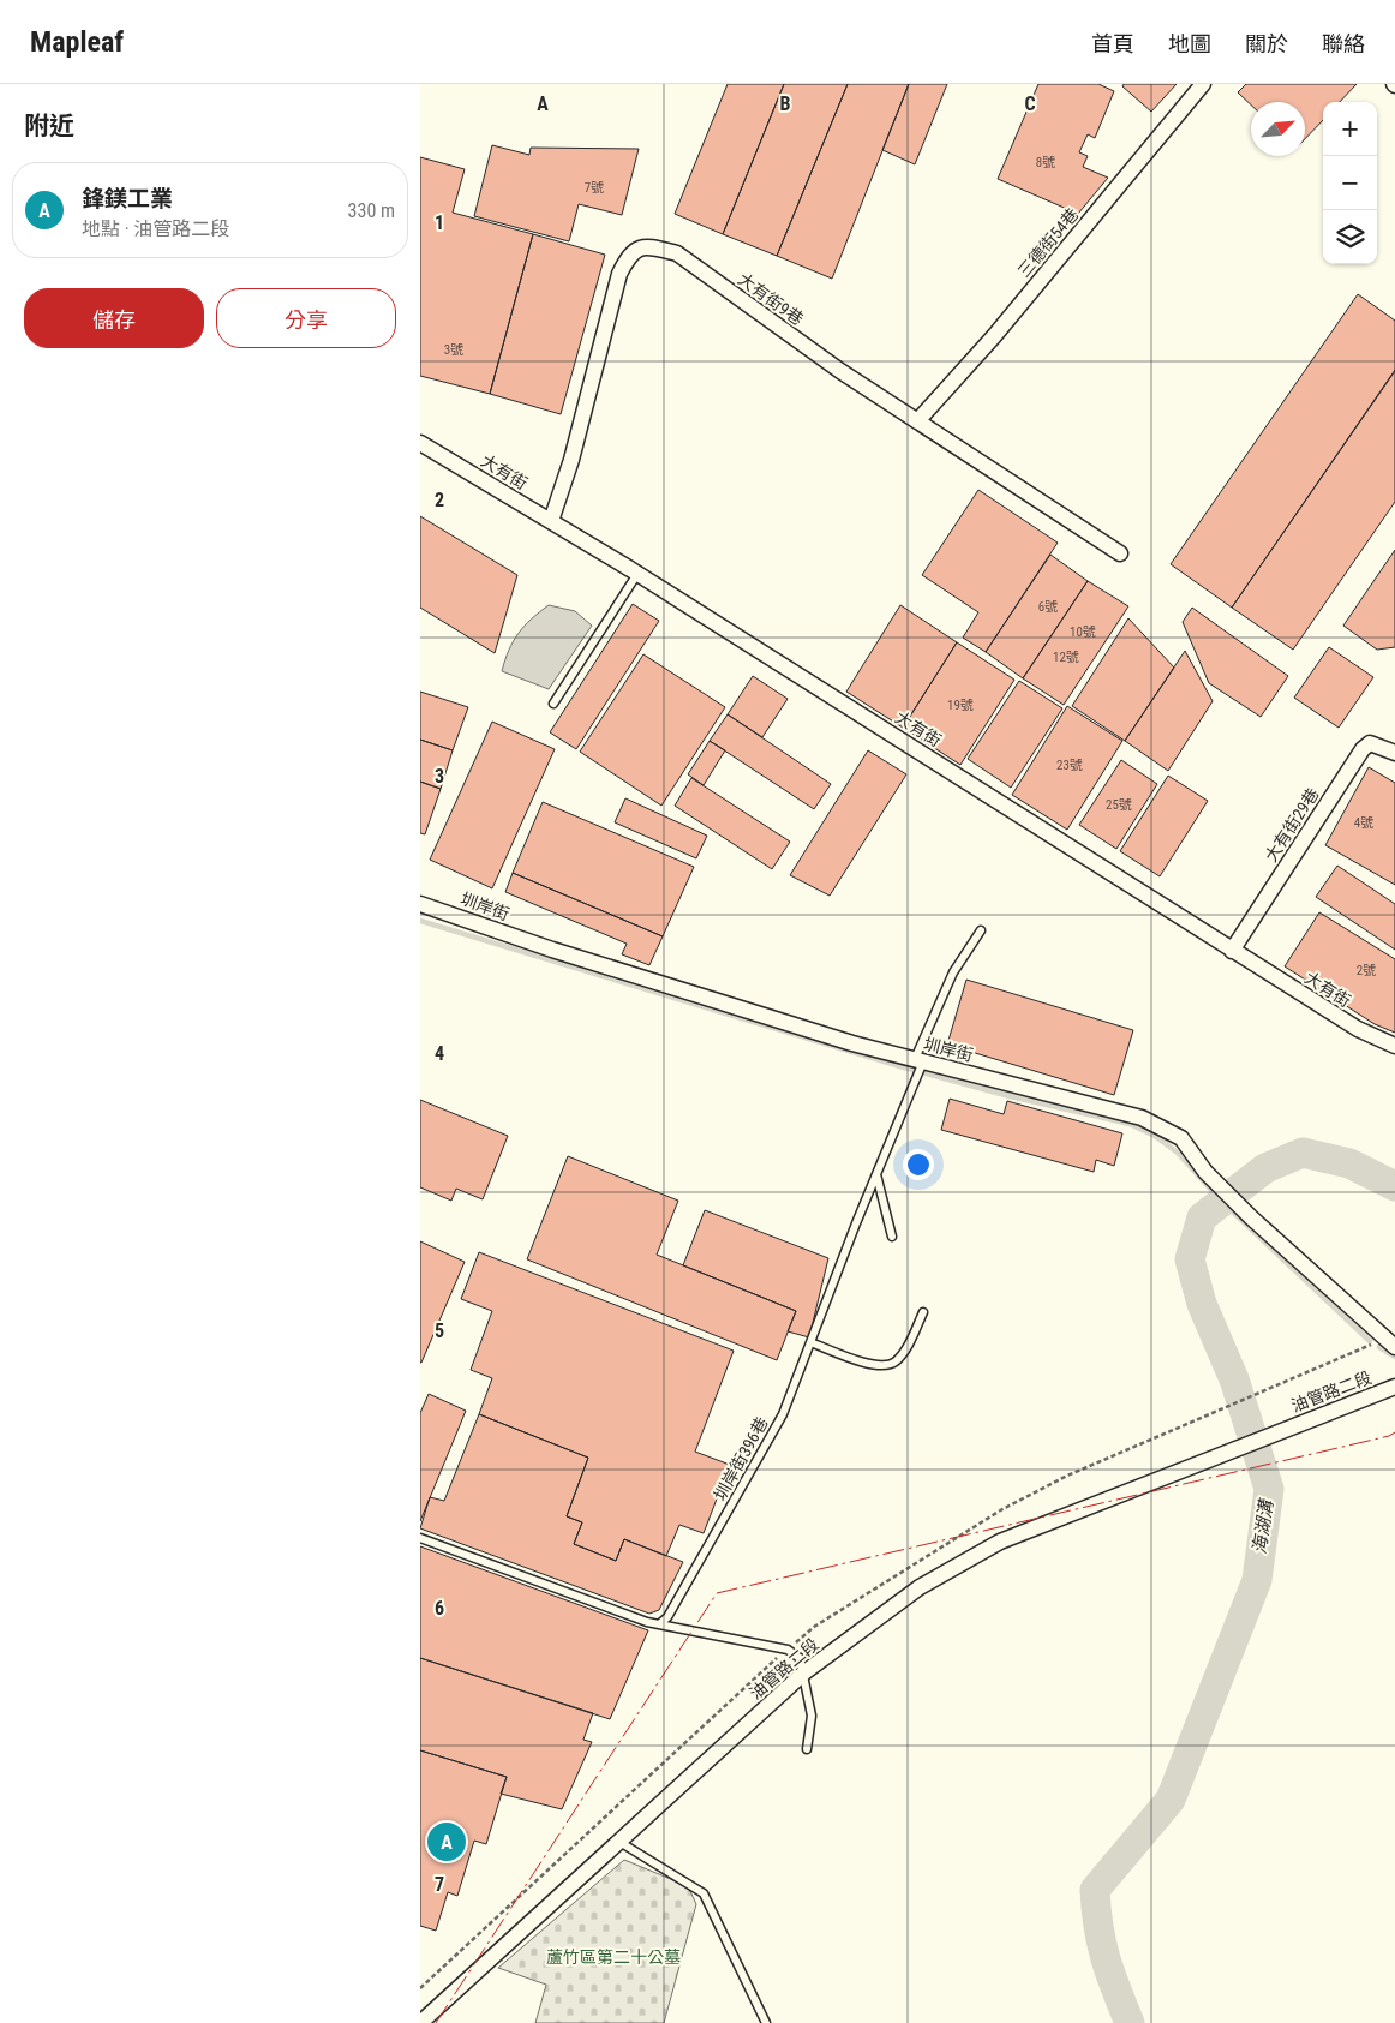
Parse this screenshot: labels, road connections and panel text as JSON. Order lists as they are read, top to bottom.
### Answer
{
  "streets": {
    "street": [
      "三德街54巷",
      "大有街9巷",
      "大有街",
      "大有街29巷",
      "圳岸街",
      "油管路二段"
    ],
    "lane": ["圳岸街396巷"]
  },
  "crossings": [
    ["三德街54巷", "大有街9巷"],
    ["大有街9巷", "大有街"],
    ["大有街", "大有街29巷"],
    ["圳岸街", "圳岸街396巷"]
  ],
  "water": ["海湖溝"],
  "parks": ["蘆竹區第二十公墓"],
  "house_numbers": [
    "8號",
    "7號",
    "3號",
    "6號",
    "10號",
    "12號",
    "19號",
    "23號",
    "25號",
    "4號",
    "2號"
  ],
  "north": "top right",
  "page": {
    "header": "Mapleaf",
    "nav": [
      "首頁",
      "地圖",
      "關於",
      "聯絡"
    ],
    "heading": "附近",
    "map_buttons": ["+", "−"],
    "list": [
      {
        "mark": "A",
        "name": "鋒鎂工業",
        "note": "地點 · 油管路二段",
        "value": "330 m"
      }
    ],
    "buttons": ["儲存", "分享"],
    "pins": "A"
  },
  "grid": {
    "columns": ["A", "B", "C"],
    "rows": [
      "1",
      "2",
      "3",
      "4",
      "5",
      "6",
      "7"
    ]
  }
}
